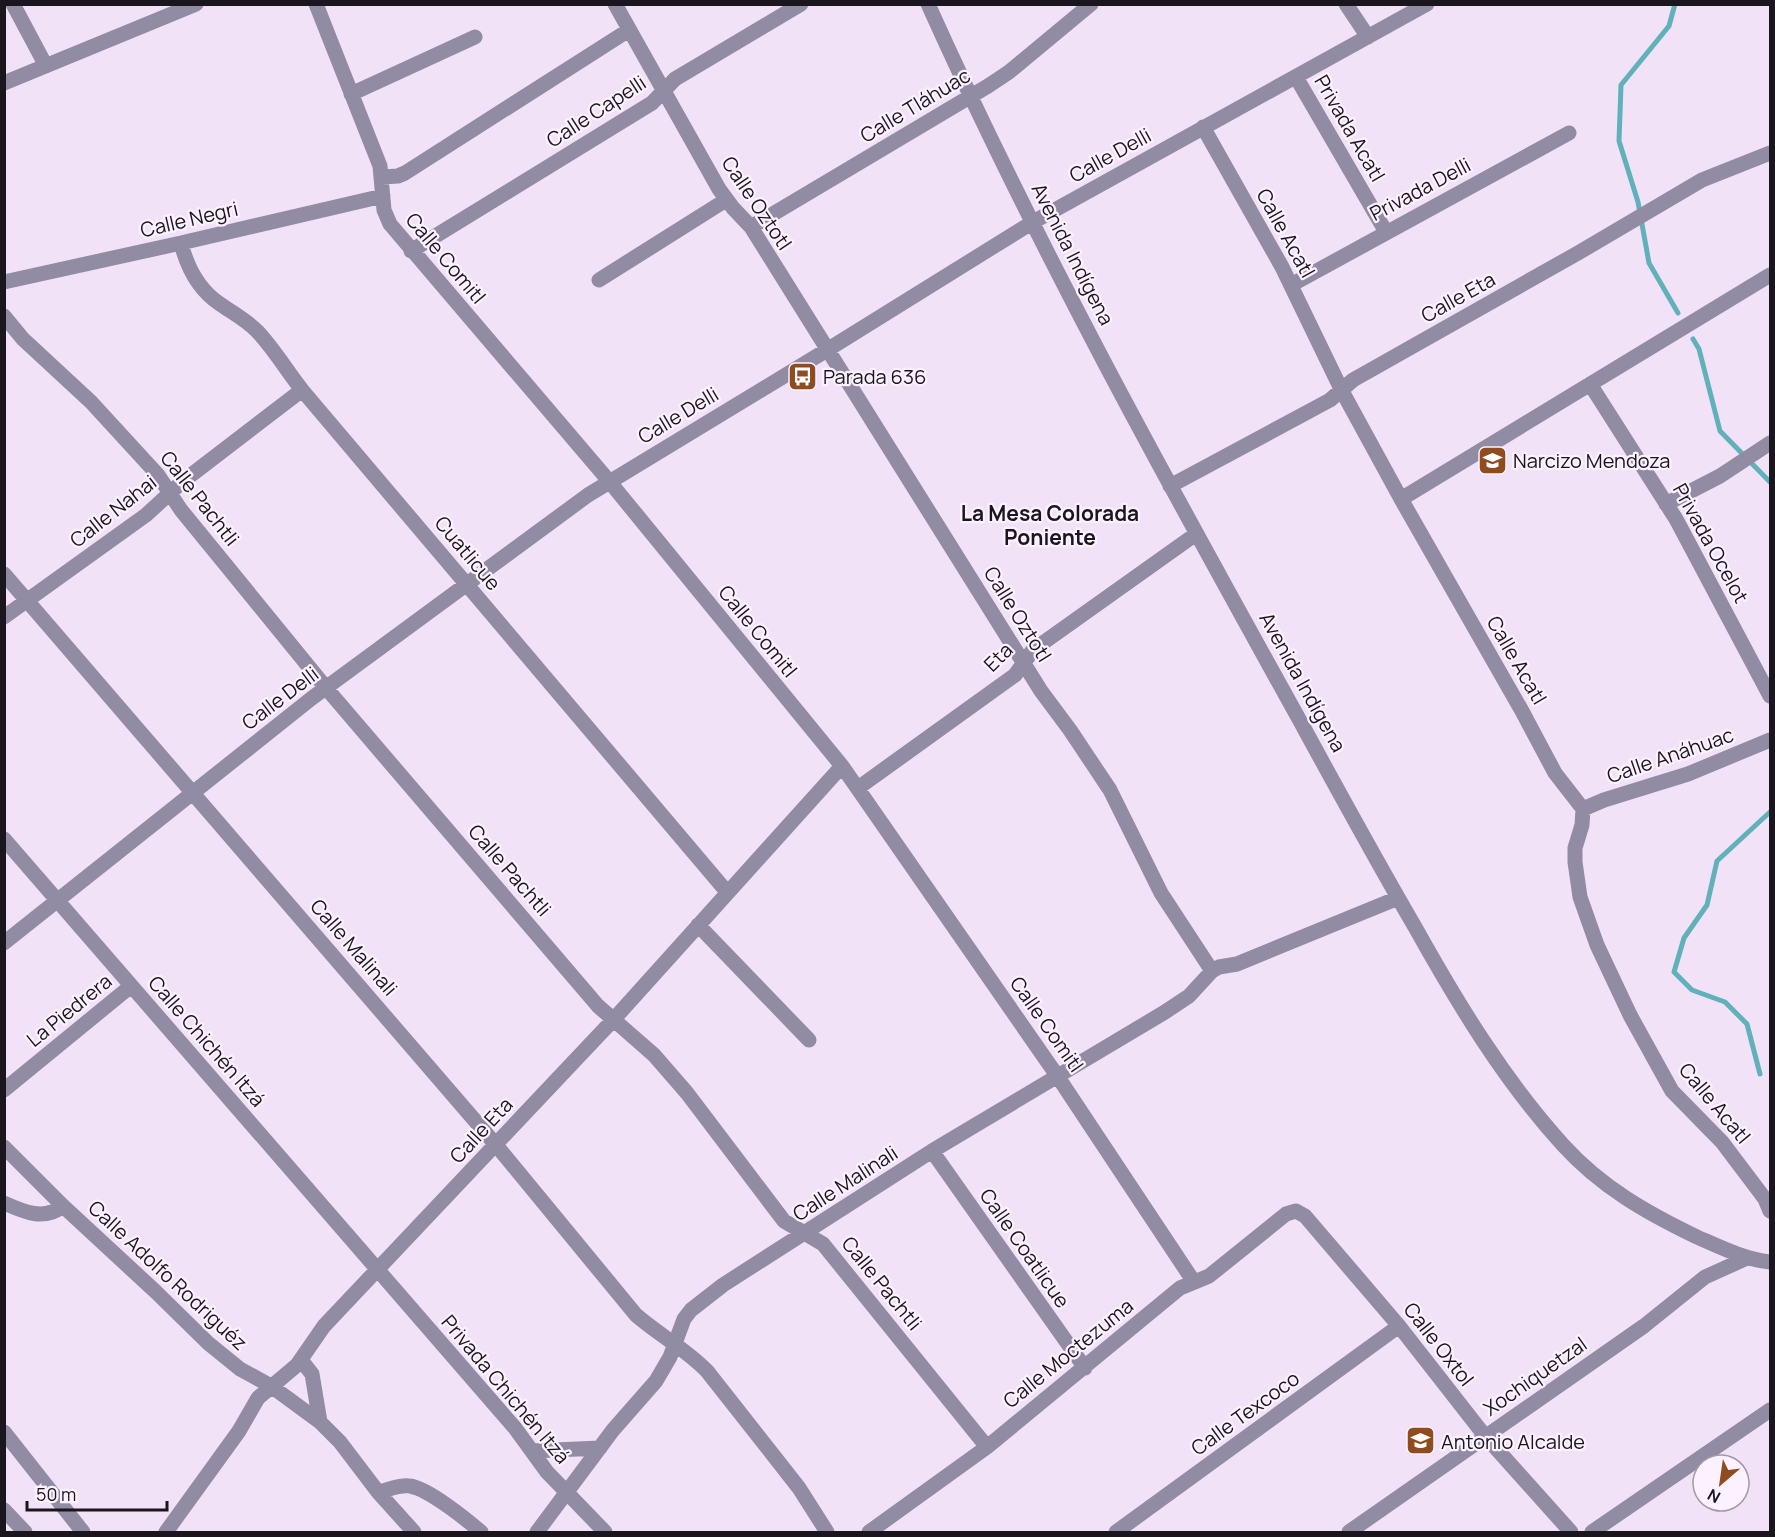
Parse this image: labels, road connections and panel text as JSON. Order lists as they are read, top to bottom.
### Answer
{
  "streets": {
    "street": [
      "Calle Tláhuac",
      "Calle Capelli",
      "Privada Acatl",
      "Calle Delli",
      "Privada Delli",
      "Calle Oztotl",
      "Calle Negri",
      "Calle Acatl",
      "Avenida Indígena",
      "Calle Comitl",
      "Calle Eta",
      "Calle Pachtli",
      "Calle Nahai",
      "Privada Ocelot",
      "Cuatlicue",
      "Eta",
      "Calle Anáhuac",
      "Calle Malinali",
      "La Piedrera",
      "Calle Chichén Itzá",
      "Calle Coatlicue",
      "Calle Adolfo Rodriguéz",
      "Calle Oxtol",
      "Calle Moctezuma",
      "Xochiquetzal",
      "Privada Chichén Itzá",
      "Calle Texcoco"
    ]
  },
  "crossings": [
    ["Calle Tláhuac", "Calle Oztotl"],
    ["Calle Tláhuac", "Avenida Indígena"],
    ["Calle Capelli", "Calle Oztotl"],
    ["Calle Capelli", "Calle Comitl"],
    ["Privada Acatl", "Calle Delli"],
    ["Privada Acatl", "Privada Delli"],
    ["Calle Delli", "Calle Oztotl"],
    ["Calle Delli", "Calle Acatl"],
    ["Calle Delli", "Avenida Indígena"],
    ["Calle Delli", "Calle Comitl"],
    ["Calle Delli", "Calle Pachtli"],
    ["Calle Delli", "Cuatlicue"],
    ["Calle Delli", "Calle Malinali"],
    ["Calle Delli", "Calle Chichén Itzá"],
    ["Privada Delli", "Calle Acatl"],
    ["Calle Oztotl", "Eta"],
    ["Calle Oztotl", "Calle Malinali"],
    ["Calle Negri", "Calle Comitl"],
    ["Calle Negri", "Cuatlicue"],
    ["Calle Acatl", "Calle Eta"],
    ["Calle Acatl", "Calle Anáhuac"],
    ["Avenida Indígena", "Calle Eta"],
    ["Avenida Indígena", "Eta"],
    ["Avenida Indígena", "Xochiquetzal"],
    ["Calle Comitl", "Calle Eta"],
    ["Calle Comitl", "Eta"],
    ["Calle Comitl", "Calle Malinali"],
    ["Calle Comitl", "Calle Moctezuma"],
    ["Calle Eta", "Calle Pachtli"],
    ["Calle Eta", "Cuatlicue"],
    ["Calle Eta", "Calle Malinali"],
    ["Calle Eta", "Calle Chichén Itzá"],
    ["Calle Eta", "Calle Adolfo Rodriguéz"],
    ["Calle Eta", "Privada Chichén Itzá"],
    ["Calle Pachtli", "Calle Nahai"],
    ["Calle Pachtli", "Calle Malinali"],
    ["Calle Pachtli", "Calle Moctezuma"],
    ["Calle Nahai", "Cuatlicue"],
    ["Calle Nahai", "Calle Malinali"],
    ["Calle Malinali", "Calle Coatlicue"],
    ["La Piedrera", "Calle Chichén Itzá"],
    ["Calle Chichén Itzá", "Privada Chichén Itzá"],
    ["Calle Coatlicue", "Calle Moctezuma"],
    ["Calle Oxtol", "Calle Moctezuma"],
    ["Calle Oxtol", "Xochiquetzal"],
    ["Calle Oxtol", "Calle Texcoco"]
  ],
  "districts": ["La Mesa Colorada Poniente"],
  "places": {
    "bus stop": ["Parada 636"],
    "school or university": ["Narcizo Mendoza", "Antonio Alcalde"]
  },
  "scale_bar": "50 m",
  "north": "bottom left"
}
